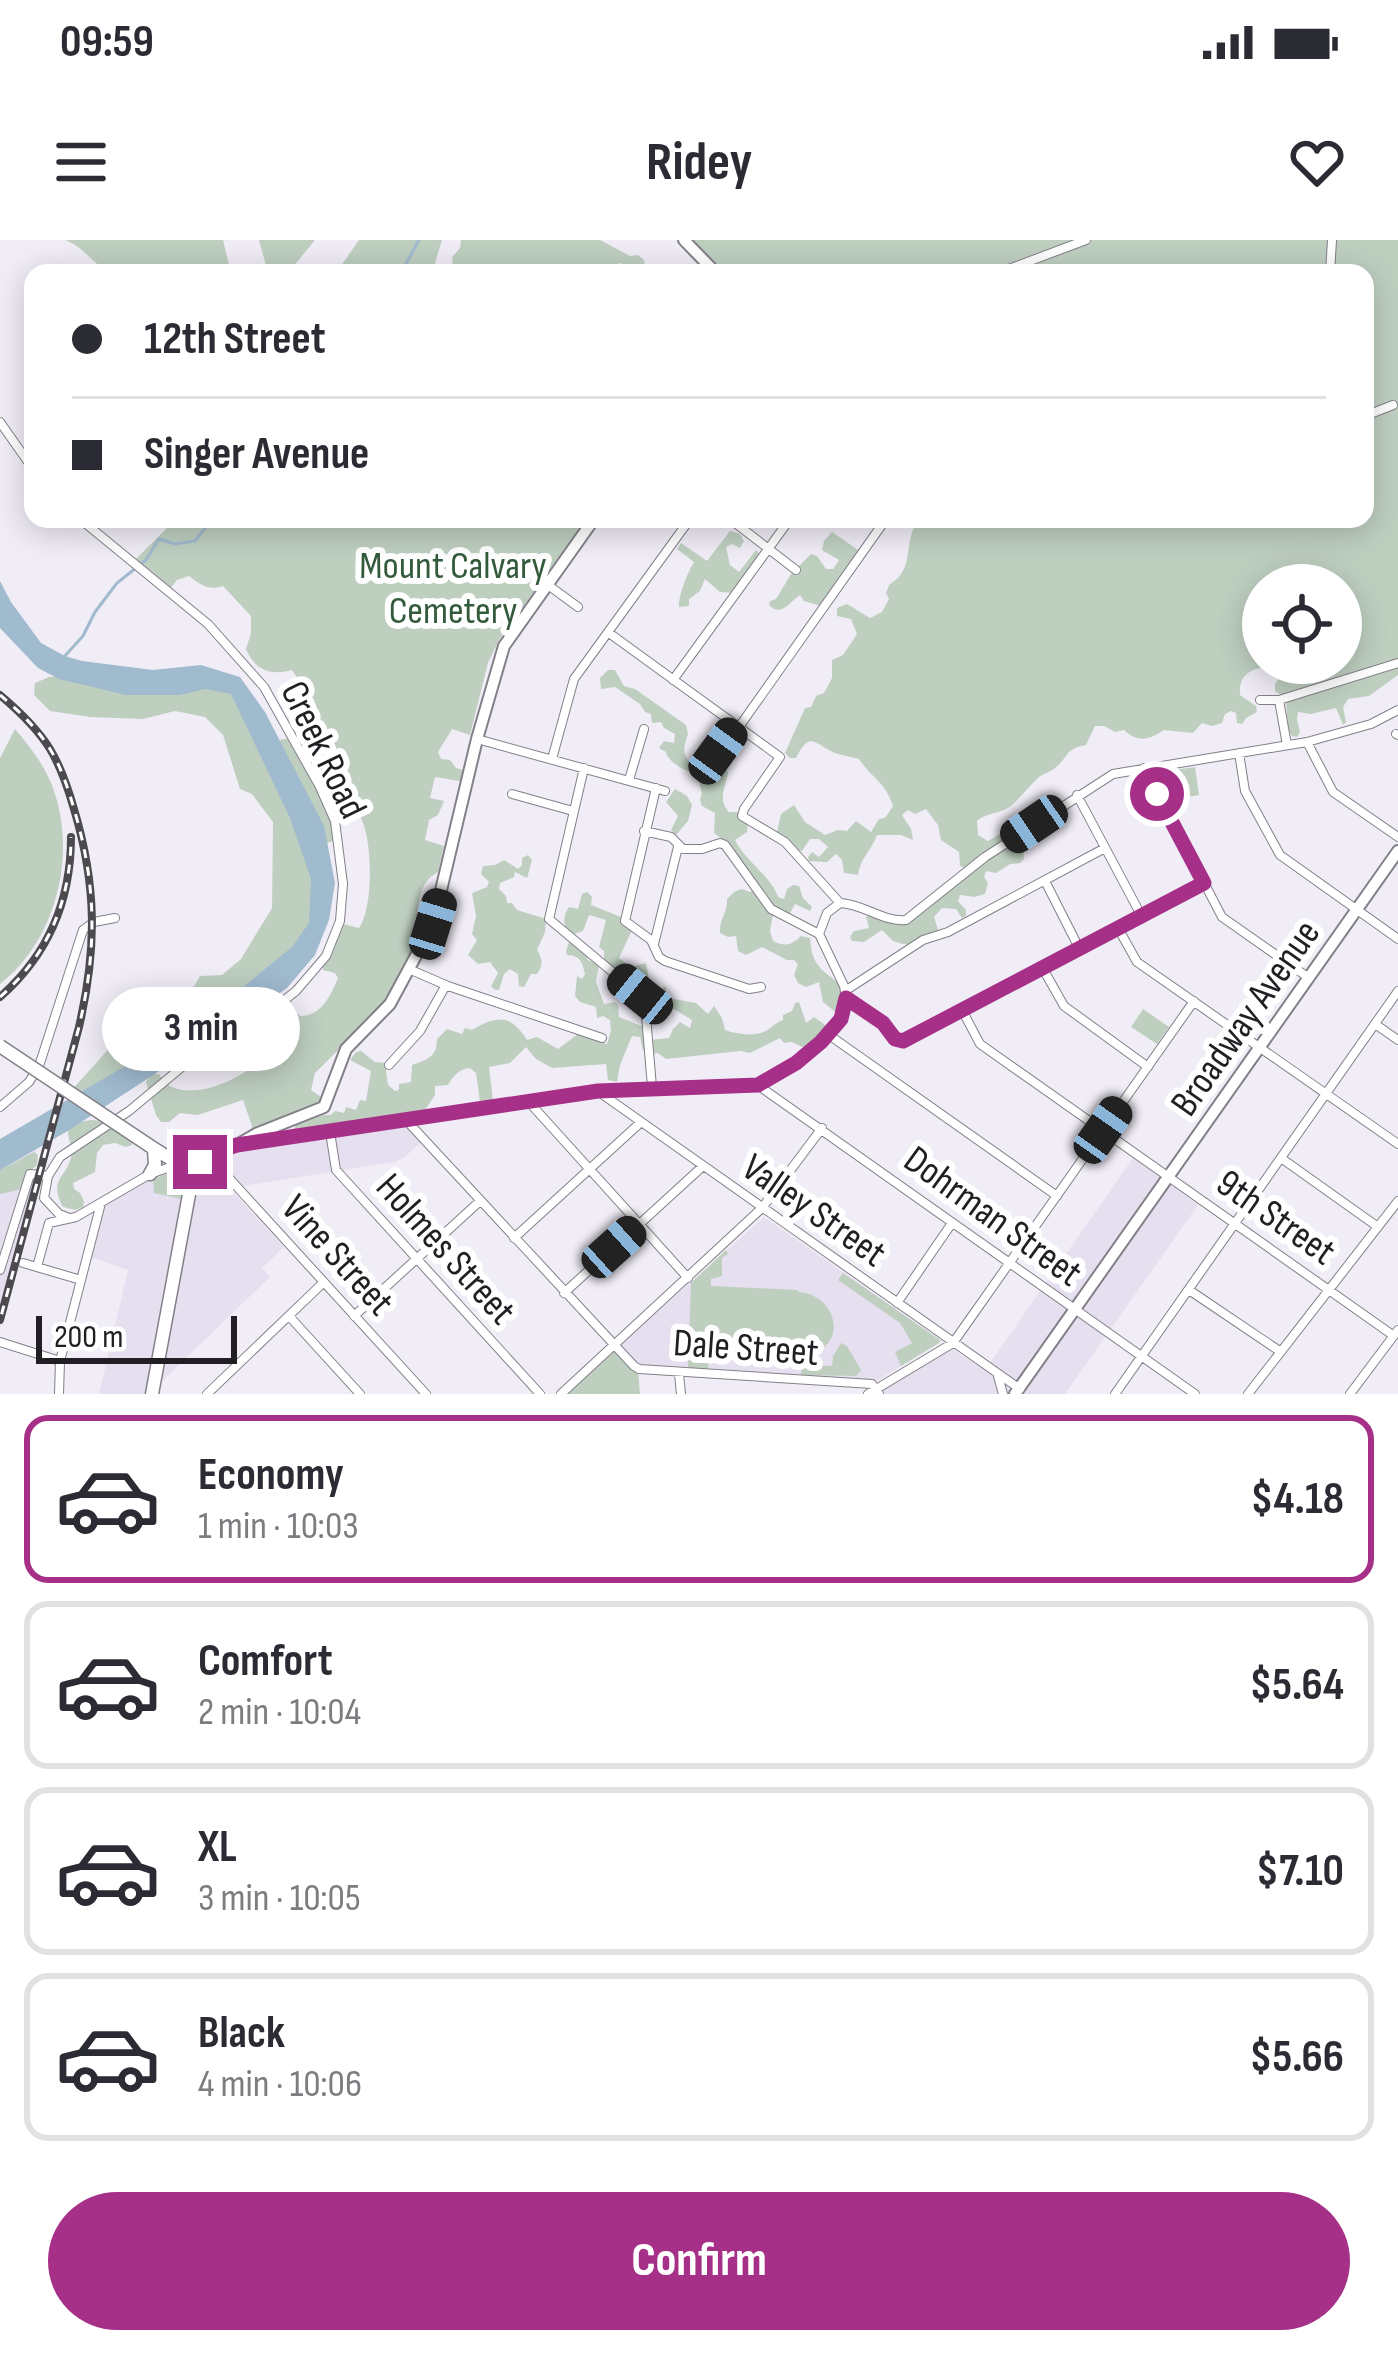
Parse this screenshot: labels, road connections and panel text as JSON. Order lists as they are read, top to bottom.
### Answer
{
  "streets": {
    "street": [
      "Creek Road",
      "Broadway Avenue",
      "Valley Street",
      "Dohrman Street",
      "9th Street",
      "Holmes Street",
      "Vine Street",
      "Dale Street"
    ]
  },
  "crossings": [
    ["Broadway Avenue", "Valley Street"],
    ["Broadway Avenue", "Dohrman Street"],
    ["Broadway Avenue", "9th Street"]
  ],
  "parks": ["Mount Calvary Cemetery"],
  "scale_bar": "200 m",
  "page": {
    "status": "09:59",
    "header": "Ridey",
    "banner": ["12th Street", "Singer Avenue"],
    "bubble": "3 min",
    "scale": "200 m",
    "list": [
      {
        "name": "Economy",
        "note": "1 min · 10:03",
        "value": "$4.18"
      },
      {
        "name": "Comfort",
        "note": "2 min · 10:04",
        "value": "$5.64"
      },
      {
        "name": "XL",
        "note": "3 min · 10:05",
        "value": "$7.10"
      },
      {
        "name": "Black",
        "note": "4 min · 10:06",
        "value": "$5.66"
      }
    ],
    "buttons": "Confirm"
  }
}
